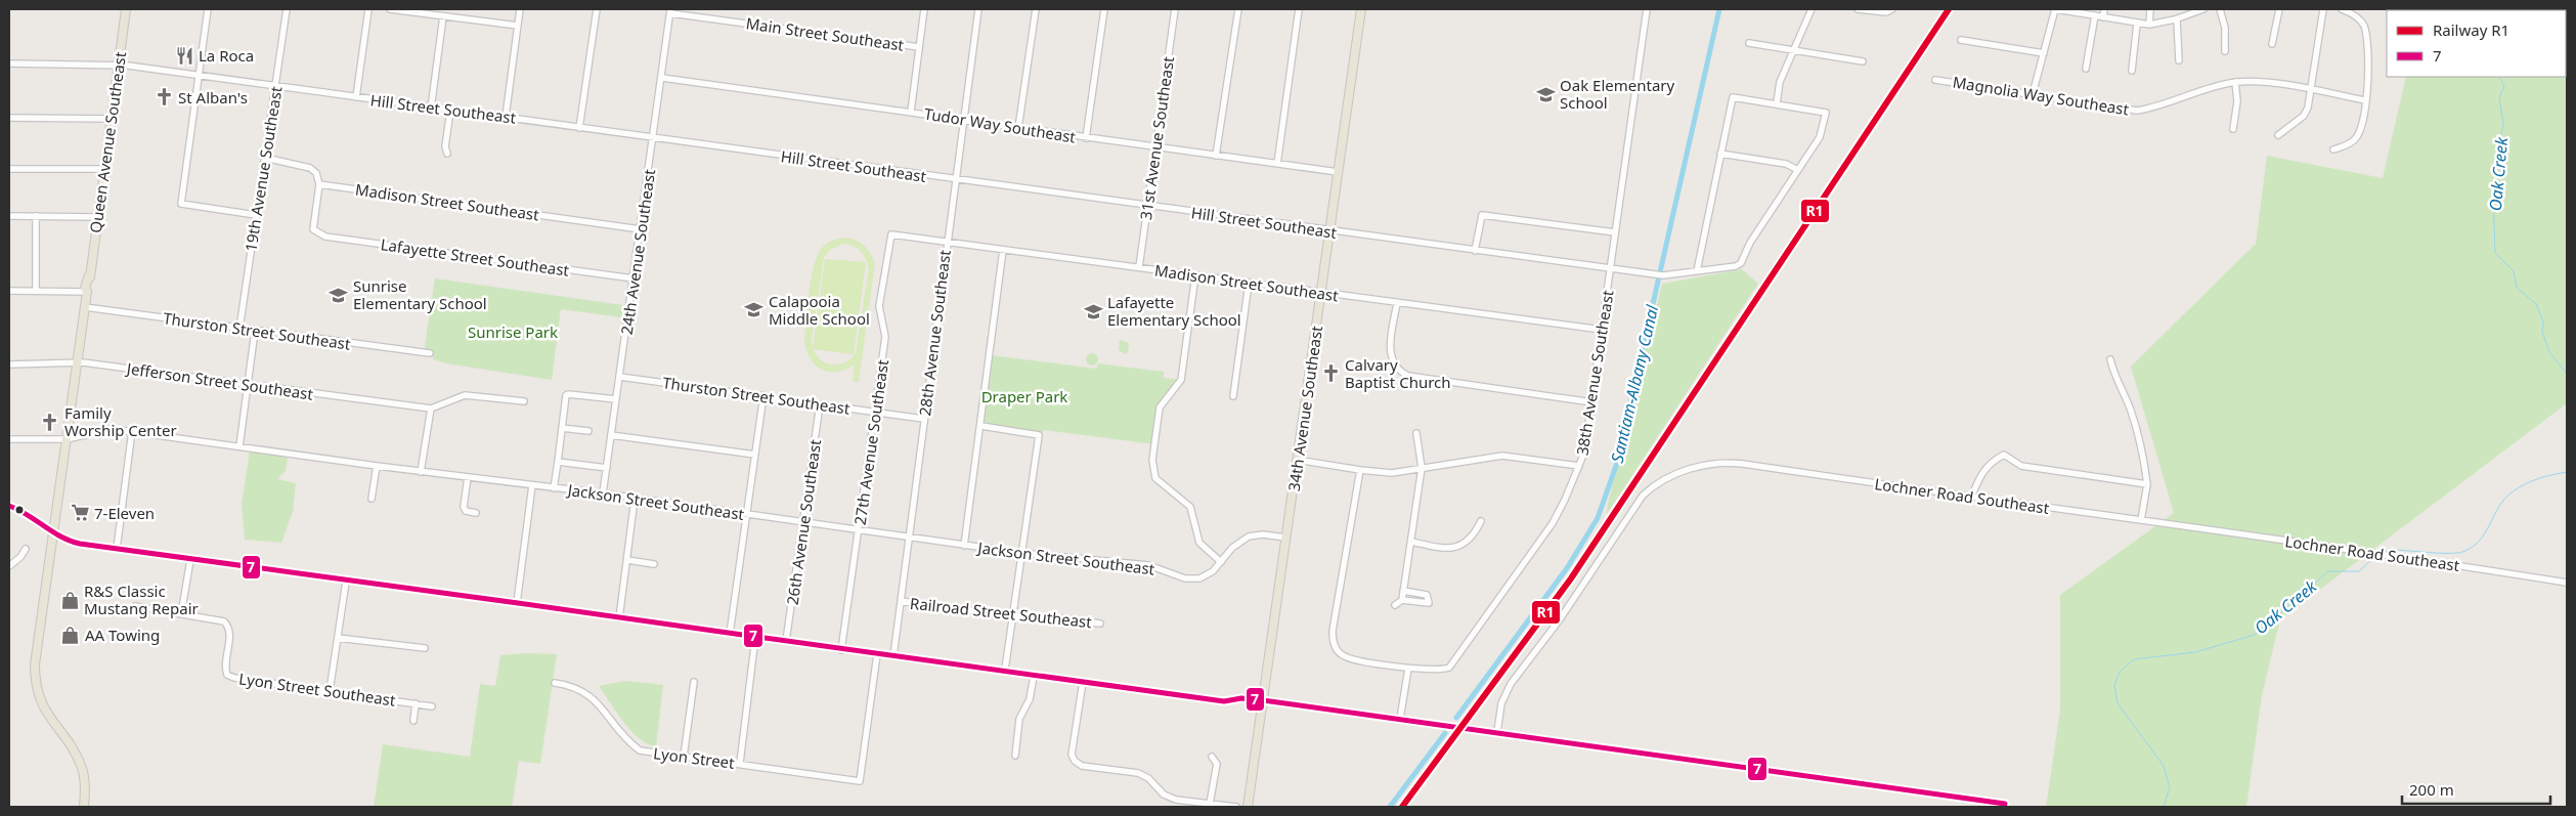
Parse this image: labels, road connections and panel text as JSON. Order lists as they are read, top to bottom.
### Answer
{
  "streets": {
    "main road": ["Queen Avenue Southeast", "34th Avenue Southeast"],
    "street": [
      "Main Street Southeast",
      "Magnolia Way Southeast",
      "Hill Street Southeast",
      "Tudor Way Southeast",
      "31st Avenue Southeast",
      "19th Avenue Southeast",
      "Madison Street Southeast",
      "24th Avenue Southeast",
      "Lafayette Street Southeast",
      "Thurston Street Southeast",
      "28th Avenue Southeast",
      "38th Avenue Southeast",
      "Jefferson Street Southeast",
      "27th Avenue Southeast",
      "Lochner Road Southeast",
      "Jackson Street Southeast",
      "26th Avenue Southeast",
      "Railroad Street Southeast",
      "Lyon Street Southeast",
      "Lyon Street"
    ]
  },
  "crossings": [
    ["Main Street Southeast", "24th Avenue Southeast"],
    ["Hill Street Southeast", "31st Avenue Southeast"],
    ["Hill Street Southeast", "Queen Avenue Southeast"],
    ["Hill Street Southeast", "19th Avenue Southeast"],
    ["Hill Street Southeast", "24th Avenue Southeast"],
    ["Hill Street Southeast", "28th Avenue Southeast"],
    ["Hill Street Southeast", "38th Avenue Southeast"],
    ["Hill Street Southeast", "34th Avenue Southeast"],
    ["Tudor Way Southeast", "31st Avenue Southeast"],
    ["Tudor Way Southeast", "24th Avenue Southeast"],
    ["Tudor Way Southeast", "28th Avenue Southeast"],
    ["Tudor Way Southeast", "34th Avenue Southeast"],
    ["31st Avenue Southeast", "Madison Street Southeast"],
    ["Queen Avenue Southeast", "Thurston Street Southeast"],
    ["Queen Avenue Southeast", "Jefferson Street Southeast"],
    ["Queen Avenue Southeast", "Jackson Street Southeast"],
    ["19th Avenue Southeast", "Thurston Street Southeast"],
    ["Madison Street Southeast", "24th Avenue Southeast"],
    ["Madison Street Southeast", "Lafayette Street Southeast"],
    ["Madison Street Southeast", "28th Avenue Southeast"],
    ["Madison Street Southeast", "38th Avenue Southeast"],
    ["Madison Street Southeast", "34th Avenue Southeast"],
    ["Madison Street Southeast", "27th Avenue Southeast"],
    ["24th Avenue Southeast", "Lafayette Street Southeast"],
    ["24th Avenue Southeast", "Thurston Street Southeast"],
    ["24th Avenue Southeast", "Jackson Street Southeast"],
    ["Thurston Street Southeast", "28th Avenue Southeast"],
    ["Thurston Street Southeast", "27th Avenue Southeast"],
    ["Thurston Street Southeast", "26th Avenue Southeast"],
    ["28th Avenue Southeast", "Jackson Street Southeast"],
    ["28th Avenue Southeast", "Railroad Street Southeast"],
    ["34th Avenue Southeast", "Jackson Street Southeast"],
    ["27th Avenue Southeast", "Jackson Street Southeast"],
    ["Jackson Street Southeast", "26th Avenue Southeast"]
  ],
  "water": ["Oak Creek", "Santiam-Albany Canal"],
  "parks": ["Sunrise Park", "Draper Park"],
  "places": {
    "restaurant": ["La Roca"],
    "school or university": [
      "Oak Elementary School",
      "Sunrise Elementary School",
      "Calapooia Middle School",
      "Lafayette Elementary School"
    ],
    "church": ["St Alban's", "Calvary Baptist Church", "Family Worship Center"],
    "supermarket": ["7-Eleven"],
    "shop": ["R&S Classic Mustang Repair", "AA Towing"]
  },
  "lines": ["rail line R1", "transit line 7"],
  "legend": ["Railway R1", "7"],
  "scale_bar": "200 m"
}
